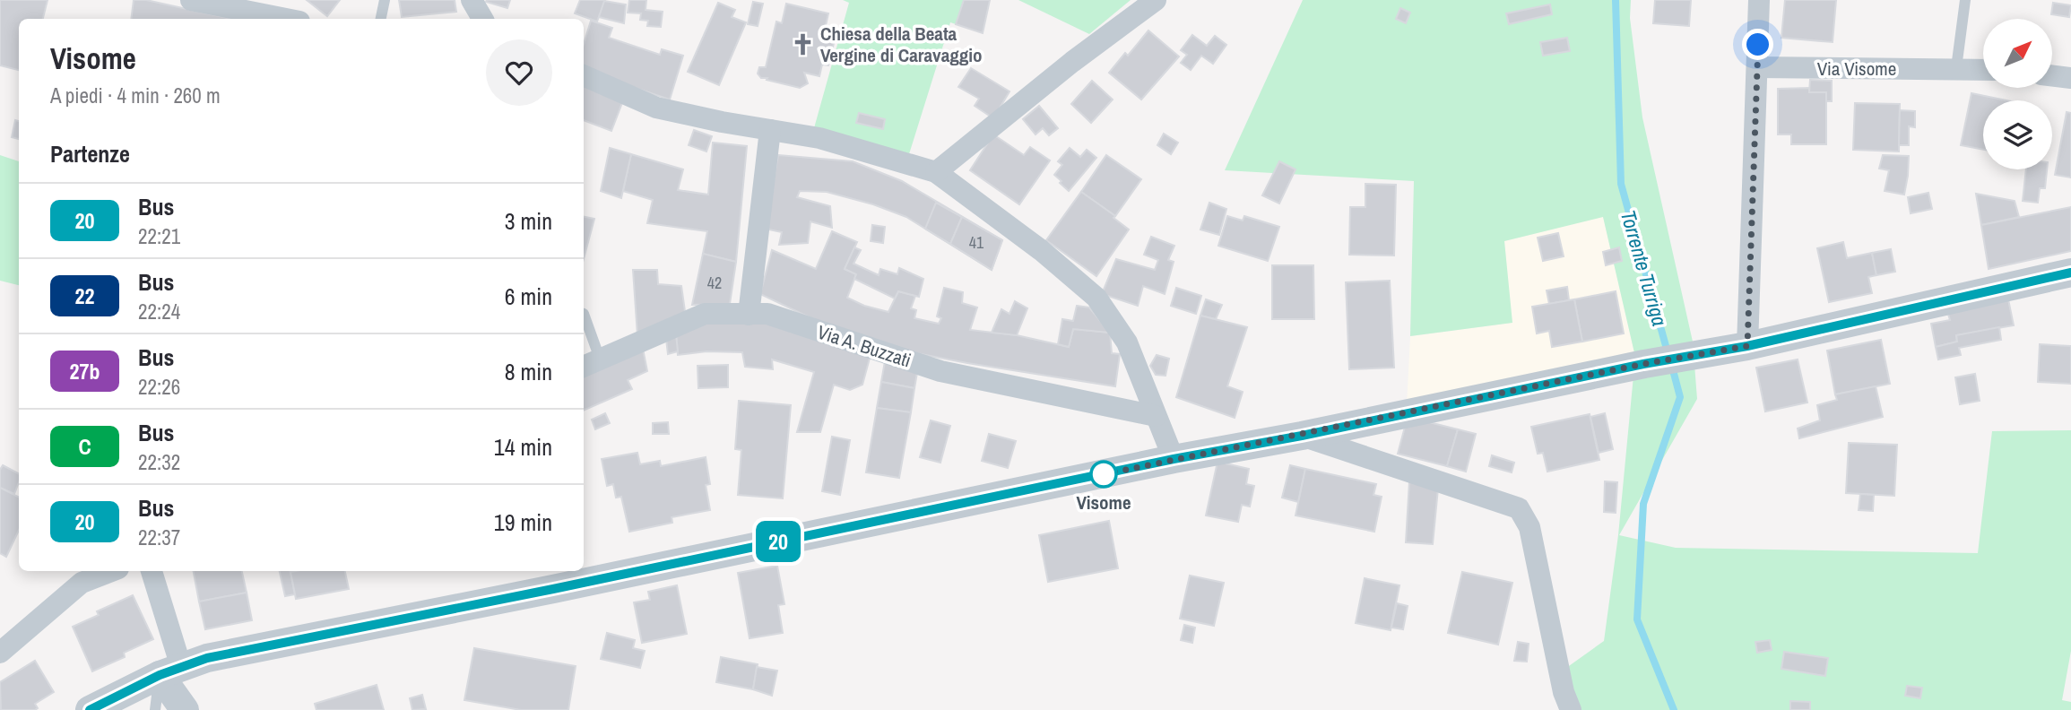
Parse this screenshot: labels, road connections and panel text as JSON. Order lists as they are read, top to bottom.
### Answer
{
  "streets": {
    "street": ["Via Visome", "Via A. Buzzati"]
  },
  "water": ["Torrente Turriga"],
  "places": {
    "church": ["Chiesa della Beata Vergine di Caravaggio"],
    "other": ["Visome"]
  },
  "lines": ["bus line 20"],
  "house_numbers": ["41", "42"],
  "north": "top right",
  "page": {
    "on_map": "20",
    "heading": [
      ["Visome", "A piedi · 4 min · 260 m"],
      "Partenze"
    ],
    "list": [
      {
        "mark": "20",
        "name": "Bus",
        "note": "22:21",
        "value": "3 min"
      },
      {
        "mark": "22",
        "name": "Bus",
        "note": "22:24",
        "value": "6 min"
      },
      {
        "mark": "27b",
        "name": "Bus",
        "note": "22:26",
        "value": "8 min"
      },
      {
        "mark": "C",
        "name": "Bus",
        "note": "22:32",
        "value": "14 min"
      },
      {
        "mark": "20",
        "name": "Bus",
        "note": "22:37",
        "value": "19 min"
      }
    ]
  }
}
